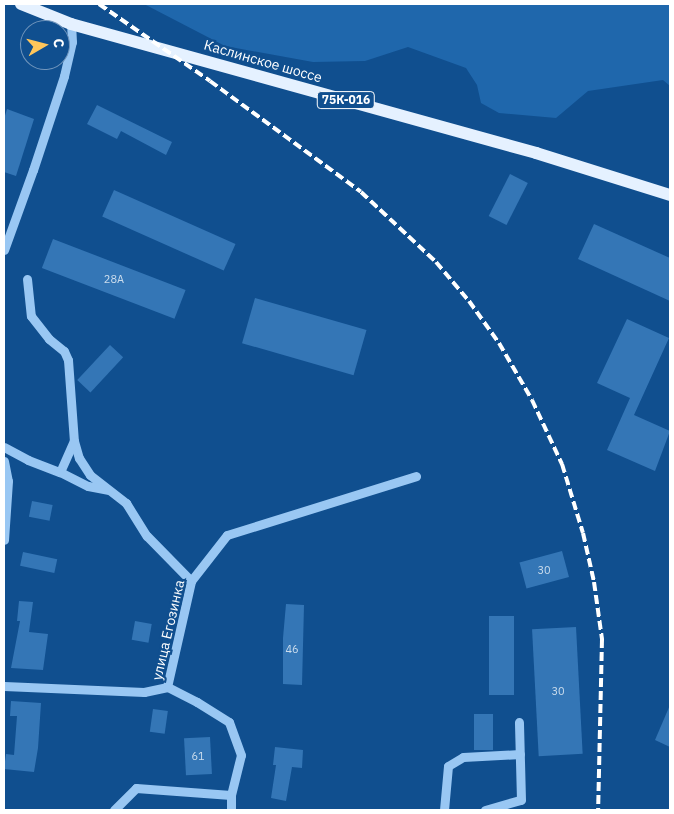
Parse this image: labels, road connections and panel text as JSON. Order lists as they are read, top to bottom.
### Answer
{
  "streets": {
    "main road": ["Каслинское шоссе", "75К-016"],
    "street": ["улица Егозинка"]
  },
  "house_numbers": [
    "28А",
    "30",
    "46",
    "30",
    "61"
  ],
  "north": "right"
}
